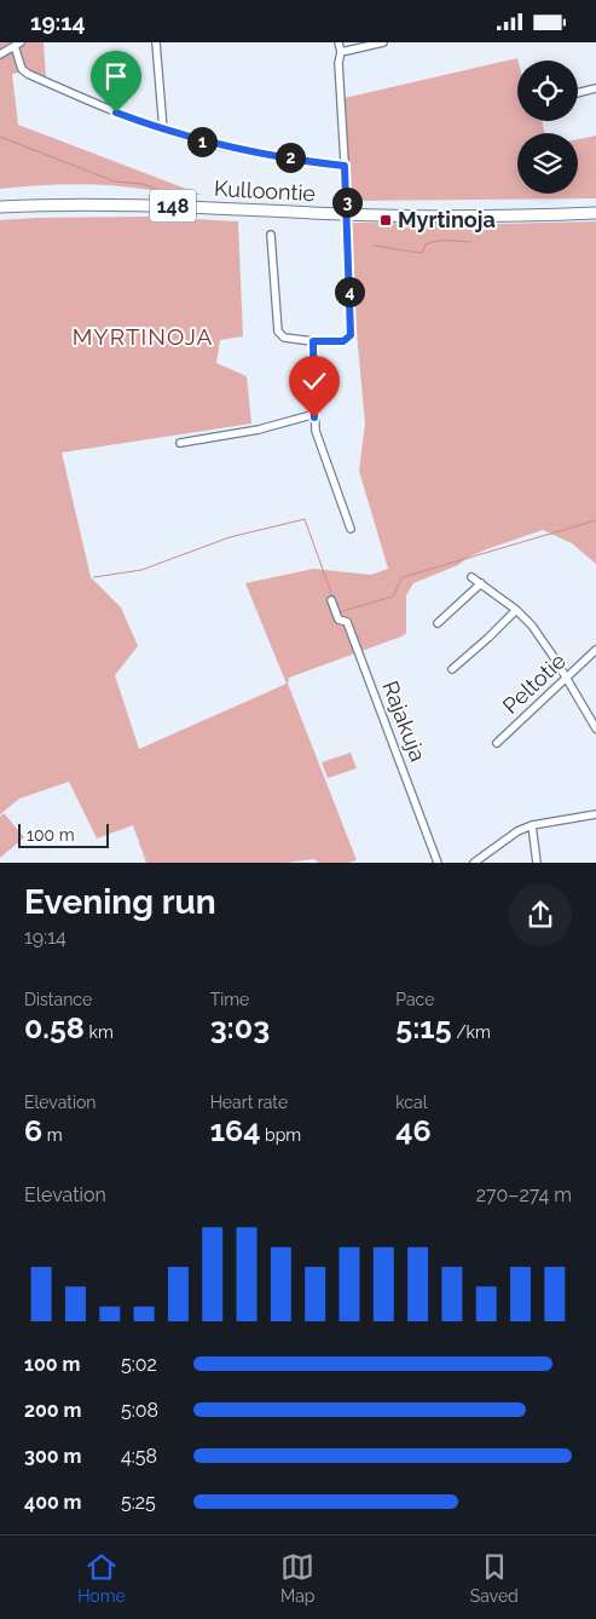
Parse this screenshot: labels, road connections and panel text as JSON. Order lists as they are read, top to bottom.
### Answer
{
  "streets": {
    "main road": ["Kulloontie", "148"],
    "street": ["Peltotie", "Rajakuja"]
  },
  "crossings": [
    ["Kulloontie", "148"]
  ],
  "districts": ["MYRTINOJA"],
  "places": {
    "transit": ["Myrtinoja"]
  },
  "scale_bar": "100 m",
  "page": {
    "status": "19:14",
    "pins": [
      "1",
      "2",
      "3",
      "4"
    ],
    "scale": "100 m",
    "heading": ["Evening run", "19:14"],
    "stats": [
      ["Distance", "0.58 km"],
      ["Time", "3:03"],
      ["Pace", "5:15 /km"],
      ["Elevation", "6 m"],
      ["Heart rate", "164 bpm"],
      ["kcal", "46"]
    ],
    "chart": ["Elevation", "270–274 m"],
    "list": [
      {
        "name": "100 m",
        "note": "5:02"
      },
      {
        "name": "200 m",
        "note": "5:08"
      },
      {
        "name": "300 m",
        "note": "4:58"
      },
      {
        "name": "400 m",
        "note": "5:25"
      }
    ],
    "tabs": ["Home", "Map", "Saved"]
  }
}
